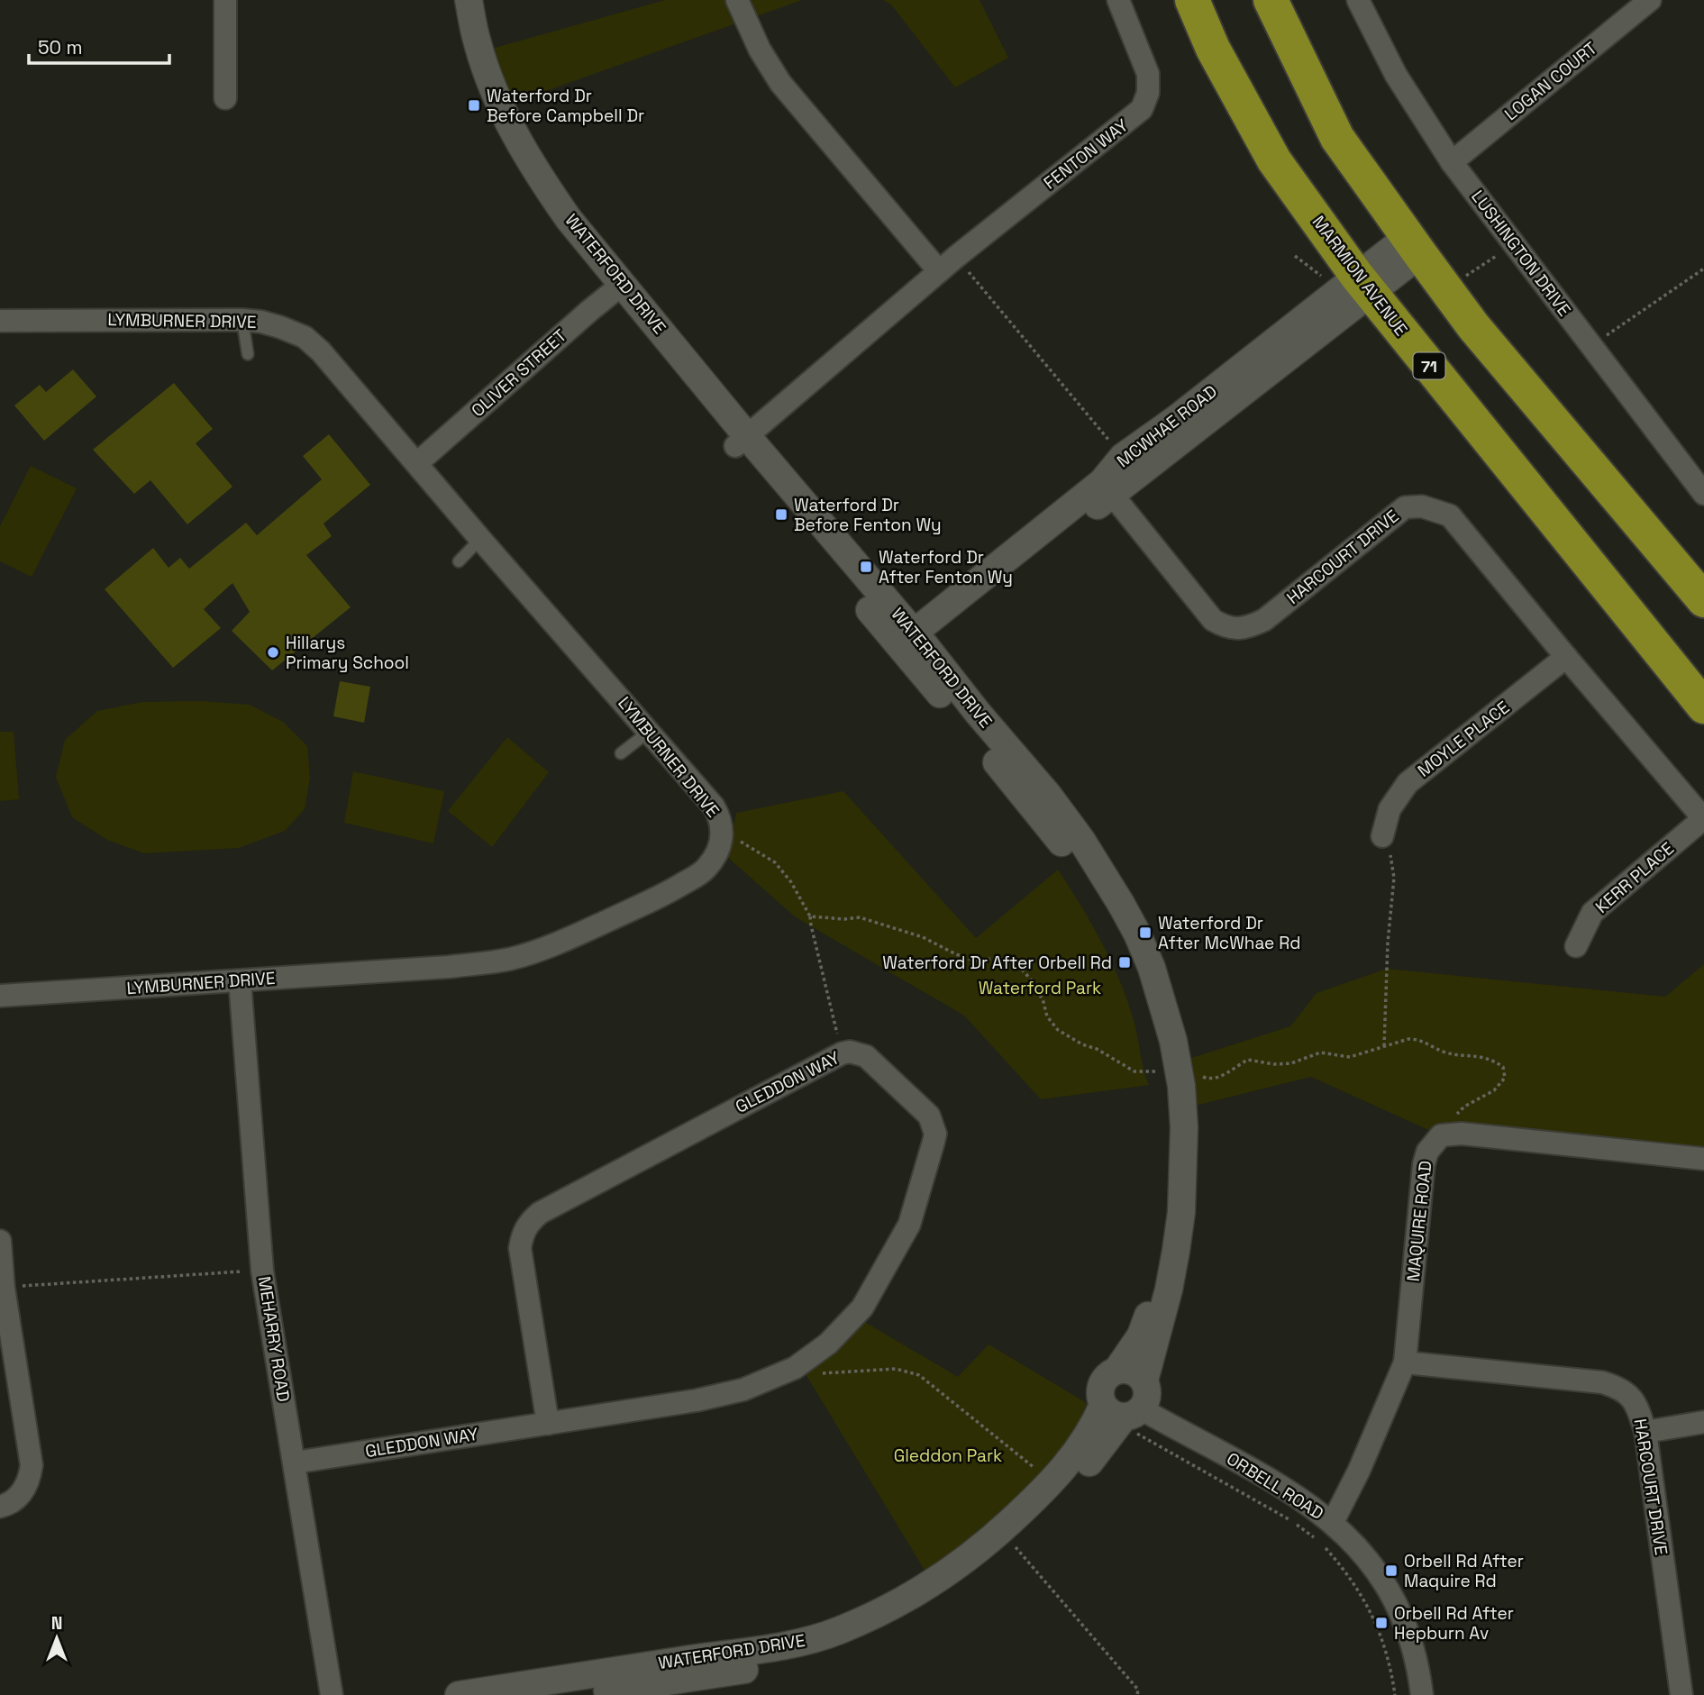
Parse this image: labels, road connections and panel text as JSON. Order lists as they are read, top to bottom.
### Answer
{
  "streets": {
    "highway": ["MARMION AVENUE", "71"],
    "street": [
      "LOGAN COURT",
      "FENTON WAY",
      "LUSHINGTON DRIVE",
      "WATERFORD DRIVE",
      "LYMBURNER DRIVE",
      "OLIVER STREET",
      "MCWHAE ROAD",
      "HARCOURT DRIVE",
      "MOYLE PLACE",
      "KERR PLACE",
      "GLEDDON WAY",
      "MAQUIRE ROAD",
      "MEHARRY ROAD",
      "ORBELL ROAD"
    ]
  },
  "crossings": [
    ["LOGAN COURT", "LUSHINGTON DRIVE"],
    ["FENTON WAY", "WATERFORD DRIVE"],
    ["WATERFORD DRIVE", "OLIVER STREET"],
    ["WATERFORD DRIVE", "MCWHAE ROAD"],
    ["WATERFORD DRIVE", "ORBELL ROAD"],
    ["MARMION AVENUE", "MCWHAE ROAD"],
    ["LYMBURNER DRIVE", "OLIVER STREET"],
    ["LYMBURNER DRIVE", "MEHARRY ROAD"],
    ["MCWHAE ROAD", "HARCOURT DRIVE"],
    ["HARCOURT DRIVE", "MOYLE PLACE"],
    ["HARCOURT DRIVE", "KERR PLACE"],
    ["HARCOURT DRIVE", "MAQUIRE ROAD"],
    ["GLEDDON WAY", "MEHARRY ROAD"],
    ["MAQUIRE ROAD", "ORBELL ROAD"]
  ],
  "parks": ["Waterford Park", "Gleddon Park"],
  "places": {
    "transit": [
      "Waterford Dr Before Campbell Dr",
      "Waterford Dr Before Fenton Wy",
      "Waterford Dr After Fenton Wy",
      "Waterford Dr After McWhae Rd",
      "Waterford Dr After Orbell Rd",
      "Orbell Rd After Maquire Rd",
      "Orbell Rd After Hepburn Av"
    ],
    "other": ["Hillarys Primary School"]
  },
  "scale_bar": "50 m",
  "north": "top"
}
